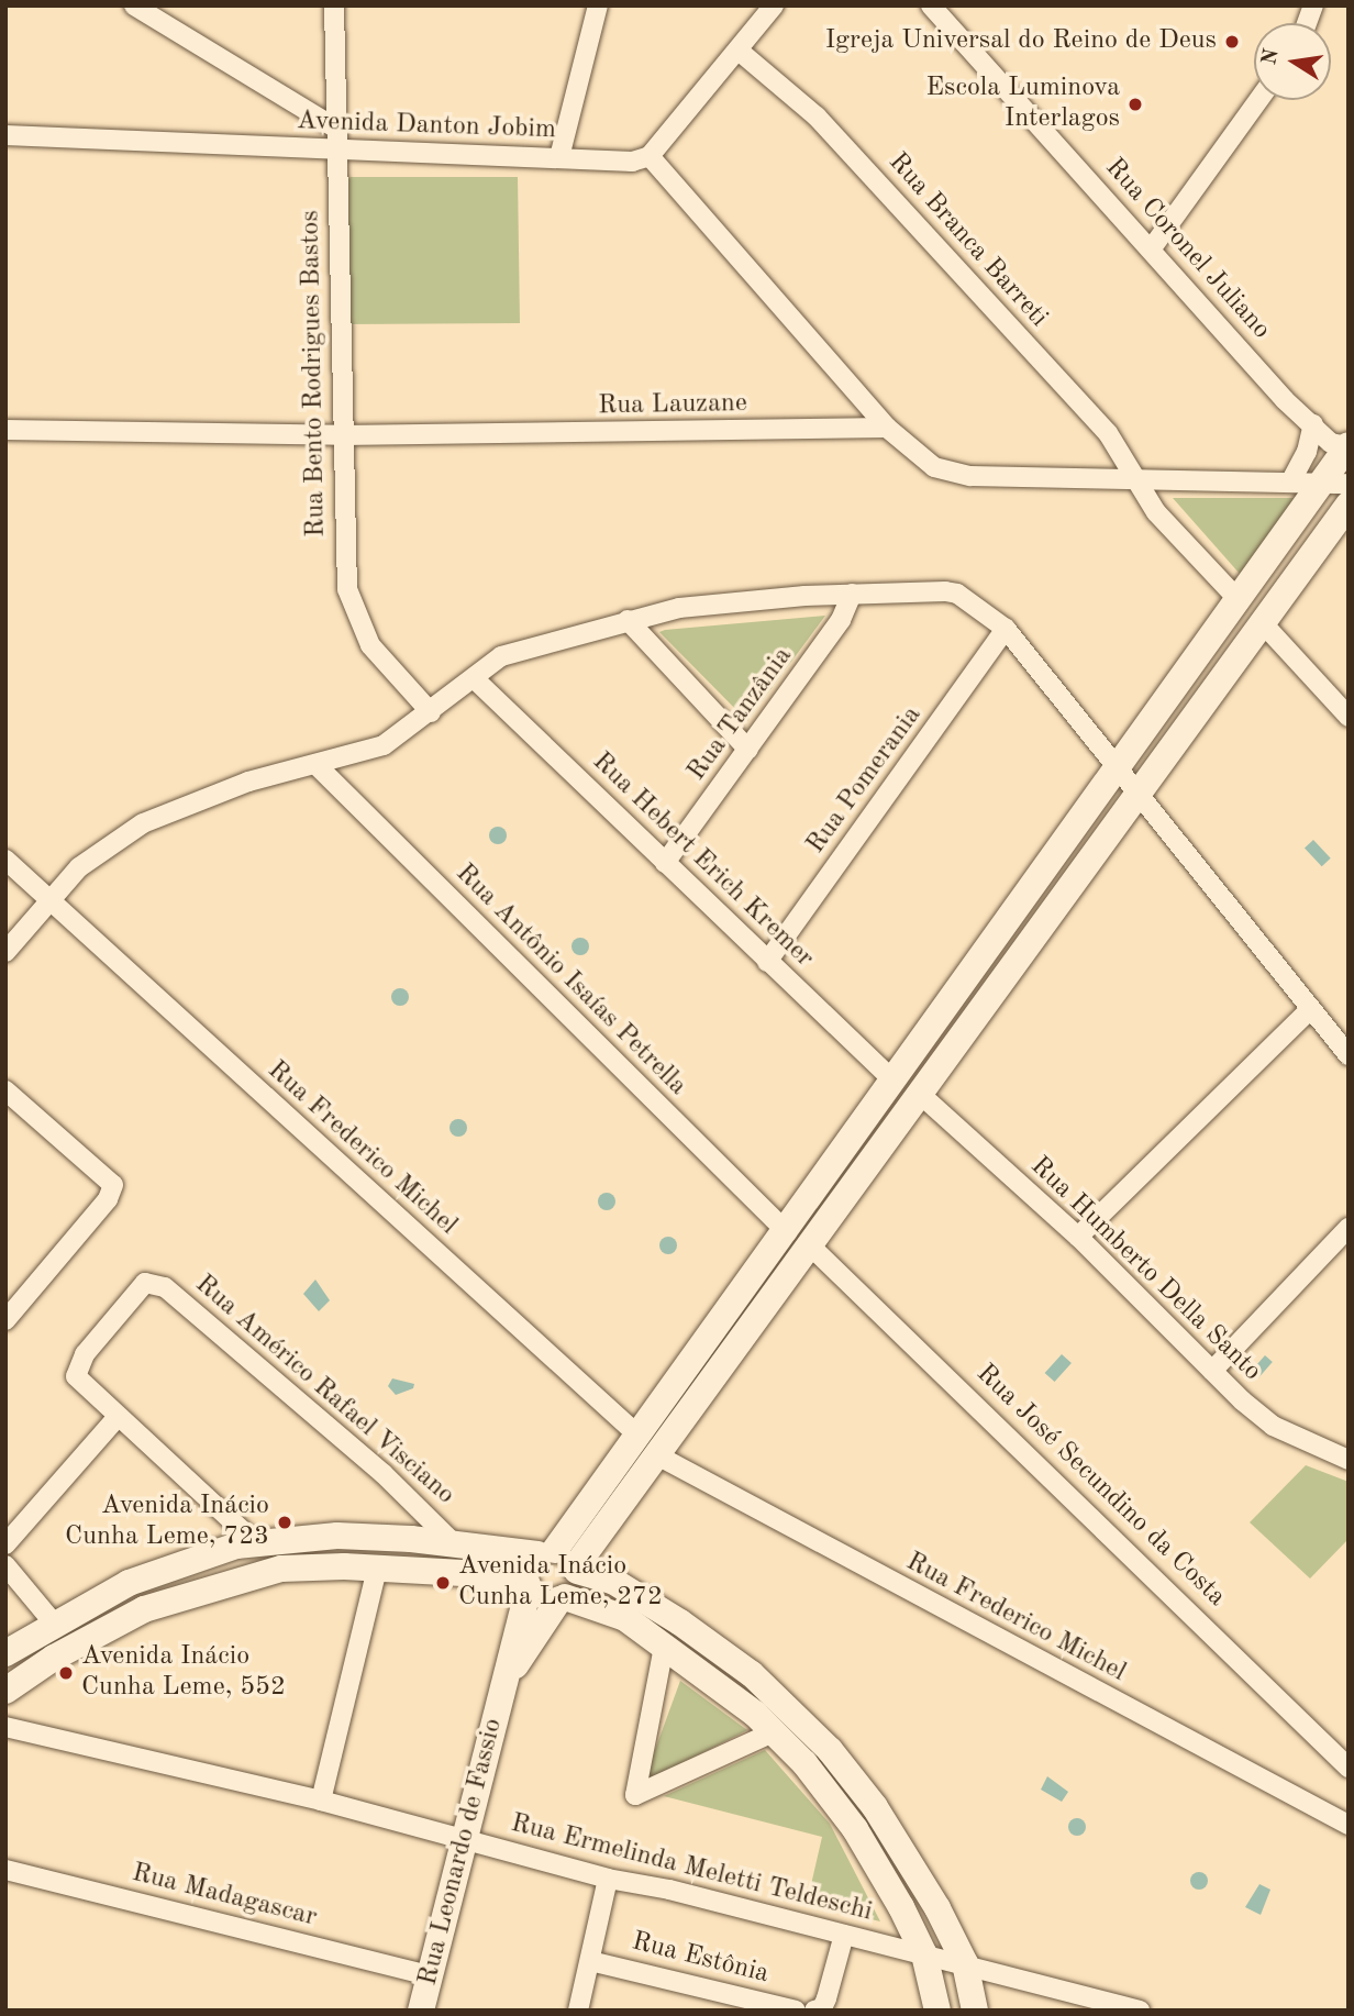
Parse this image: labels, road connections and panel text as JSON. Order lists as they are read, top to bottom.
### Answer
{
  "streets": {
    "street": [
      "Avenida Danton Jobim",
      "Rua Branca Barreti",
      "Rua Coronel Juliano",
      "Rua Bento Rodrigues Bastos",
      "Rua Lauzane",
      "Rua Tanzânia",
      "Rua Pomerania",
      "Rua Hebert Erich Kremer",
      "Rua Antônio Isaías Petrella",
      "Rua Frederico Michel",
      "Rua Humberto Della Santo",
      "Rua Américo Rafael Visciano",
      "Rua José Secundino da Costa",
      "Rua Leonardo de Fassio",
      "Rua Ermelinda Meletti Teldeschi",
      "Rua Madagascar",
      "Rua Estônia"
    ]
  },
  "crossings": [
    ["Avenida Danton Jobim", "Rua Bento Rodrigues Bastos"],
    ["Rua Bento Rodrigues Bastos", "Rua Lauzane"],
    ["Rua Tanzânia", "Rua Hebert Erich Kremer"],
    ["Rua Pomerania", "Rua Hebert Erich Kremer"],
    ["Rua Leonardo de Fassio", "Rua Ermelinda Meletti Teldeschi"],
    ["Rua Leonardo de Fassio", "Rua Madagascar"]
  ],
  "places": [
    "Igreja Universal do Reino de Deus",
    "Escola Luminova Interlagos",
    "Avenida Inácio Cunha Leme, 723",
    "Avenida Inácio Cunha Leme, 272",
    "Avenida Inácio Cunha Leme, 552"
  ],
  "north": "left"
}
